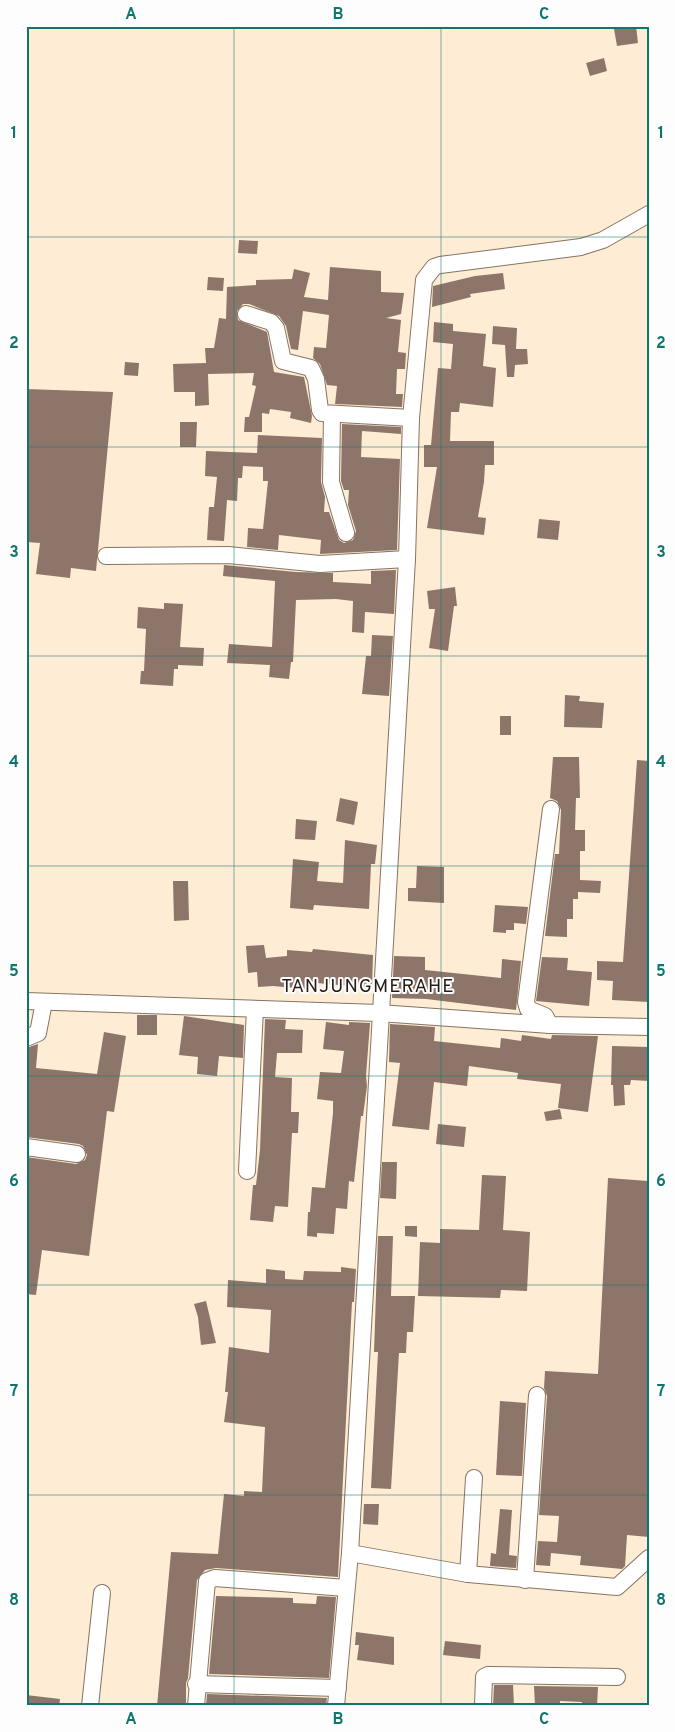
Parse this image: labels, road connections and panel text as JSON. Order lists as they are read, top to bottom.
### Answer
{
  "districts": ["TANJUNGMERAHE"],
  "grid": {
    "columns": ["A", "B", "C"],
    "rows": [
      "1",
      "2",
      "3",
      "4",
      "5",
      "6",
      "7",
      "8"
    ]
  }
}
